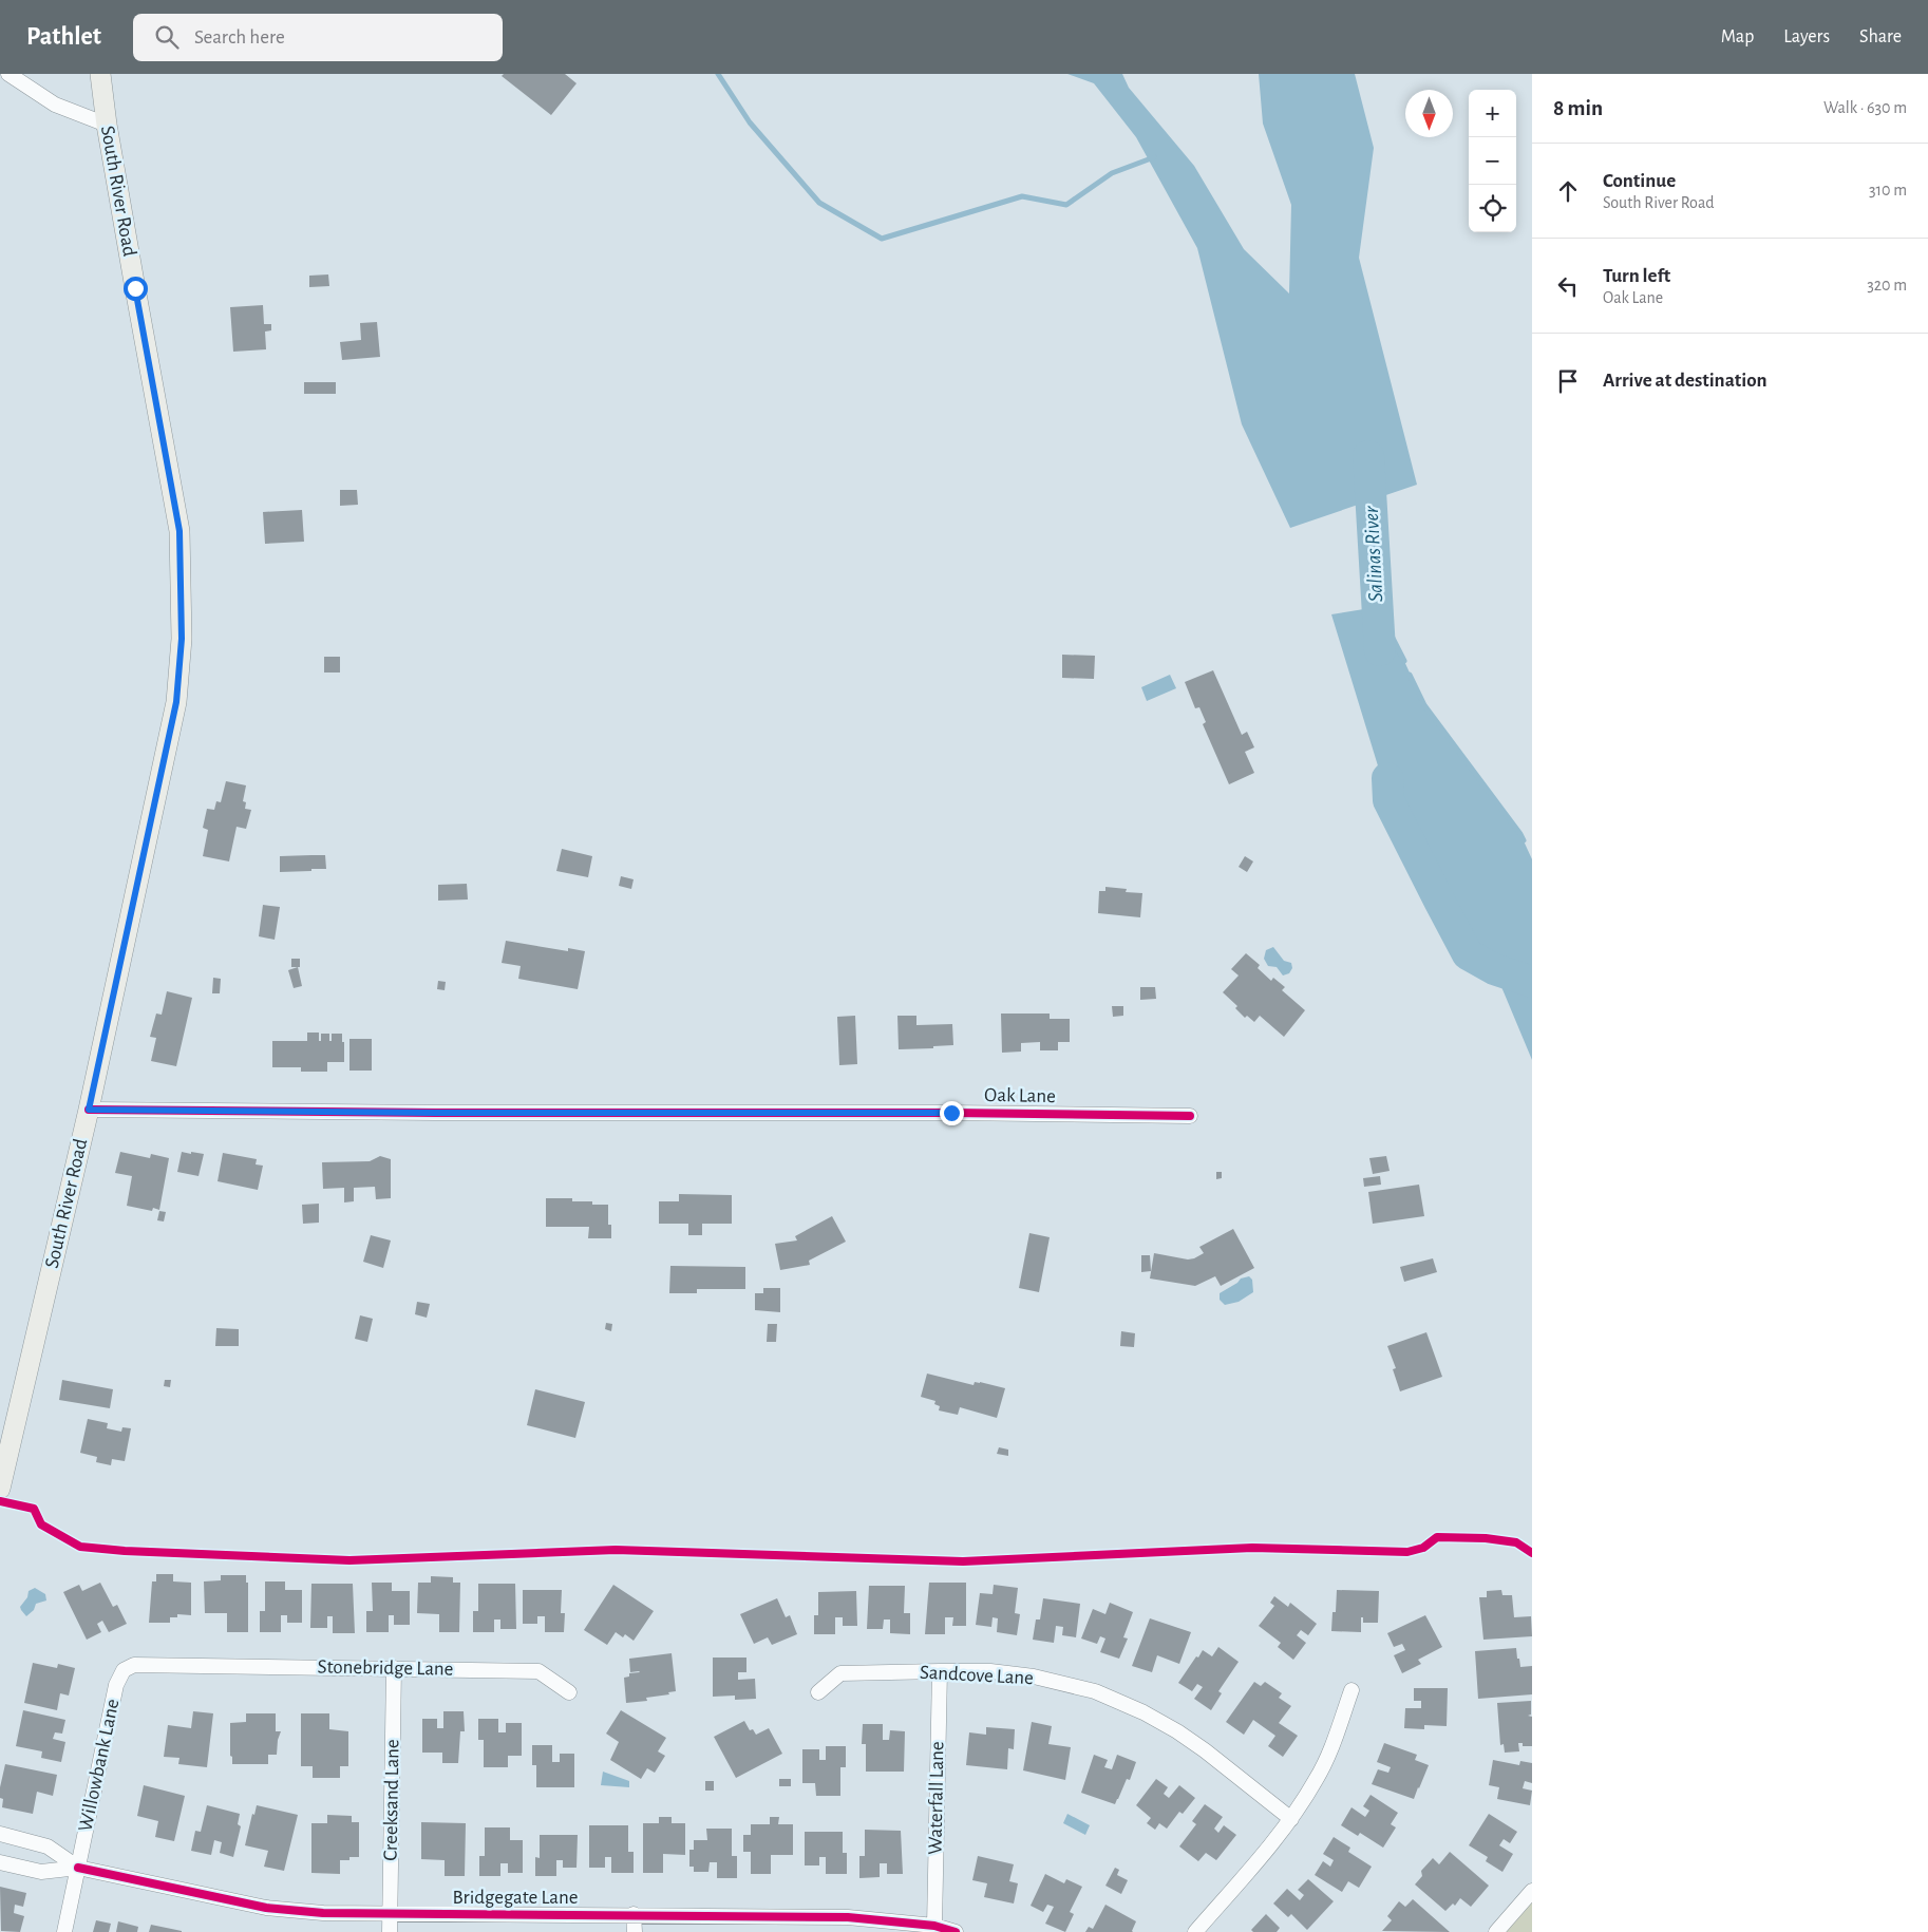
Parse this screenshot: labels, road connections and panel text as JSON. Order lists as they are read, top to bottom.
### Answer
{
  "streets": {
    "main road": ["South River Road"],
    "street": [
      "Oak Lane",
      "Stonebridge Lane",
      "Sandcove Lane",
      "Willowbank Lane",
      "Waterfall Lane",
      "Creeksand Lane",
      "Bridgegate Lane"
    ]
  },
  "crossings": [
    ["South River Road", "Oak Lane"],
    ["Stonebridge Lane", "Willowbank Lane"],
    ["Stonebridge Lane", "Creeksand Lane"],
    ["Sandcove Lane", "Waterfall Lane"],
    ["Willowbank Lane", "Bridgegate Lane"],
    ["Waterfall Lane", "Bridgegate Lane"],
    ["Creeksand Lane", "Bridgegate Lane"]
  ],
  "water": ["Salinas River"],
  "north": "bottom",
  "page": {
    "header": "Pathlet",
    "search": "Search here",
    "nav": ["Map", "Layers", "Share"],
    "heading": ["8 min", "Walk · 630 m"],
    "map_buttons": ["+", "−"],
    "list": [
      ["Continue", "South River Road", "310 m"],
      ["Turn left", "Oak Lane", "320 m"],
      "Arrive at destination"
    ]
  }
}
